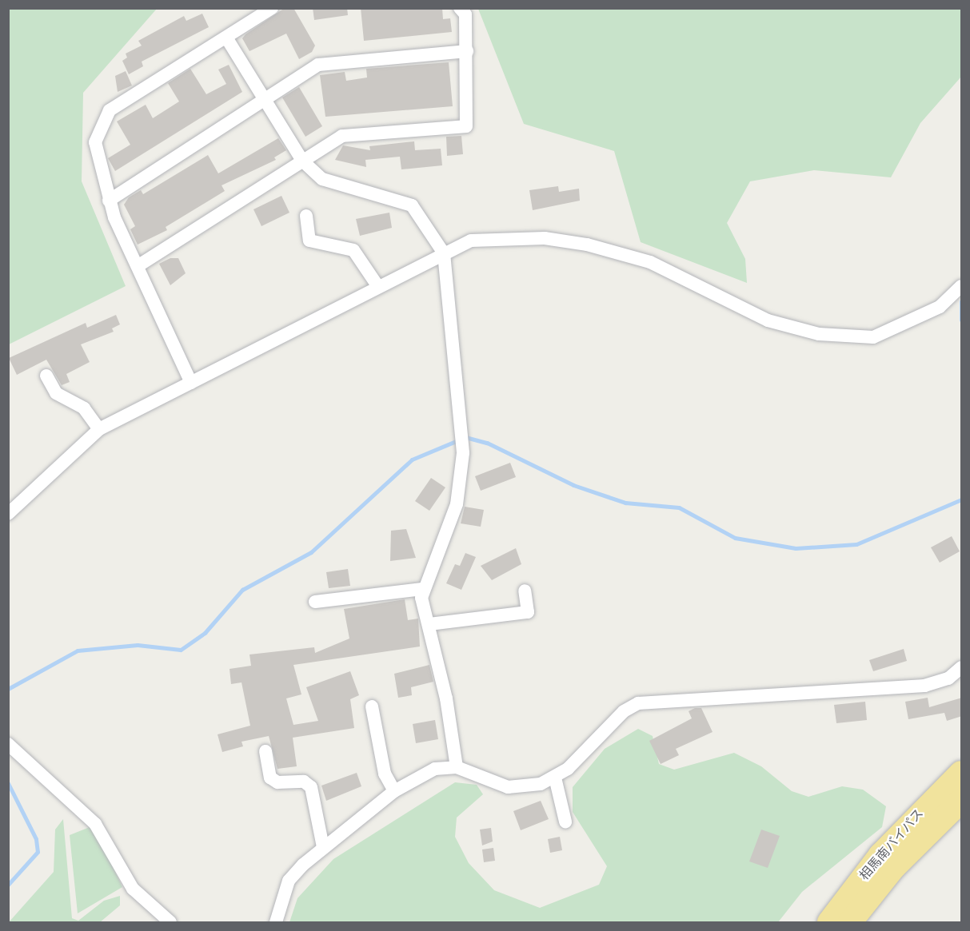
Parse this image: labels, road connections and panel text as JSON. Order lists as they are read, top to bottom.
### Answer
{
  "streets": {
    "highway": ["相馬南バイパス"]
  }
}
